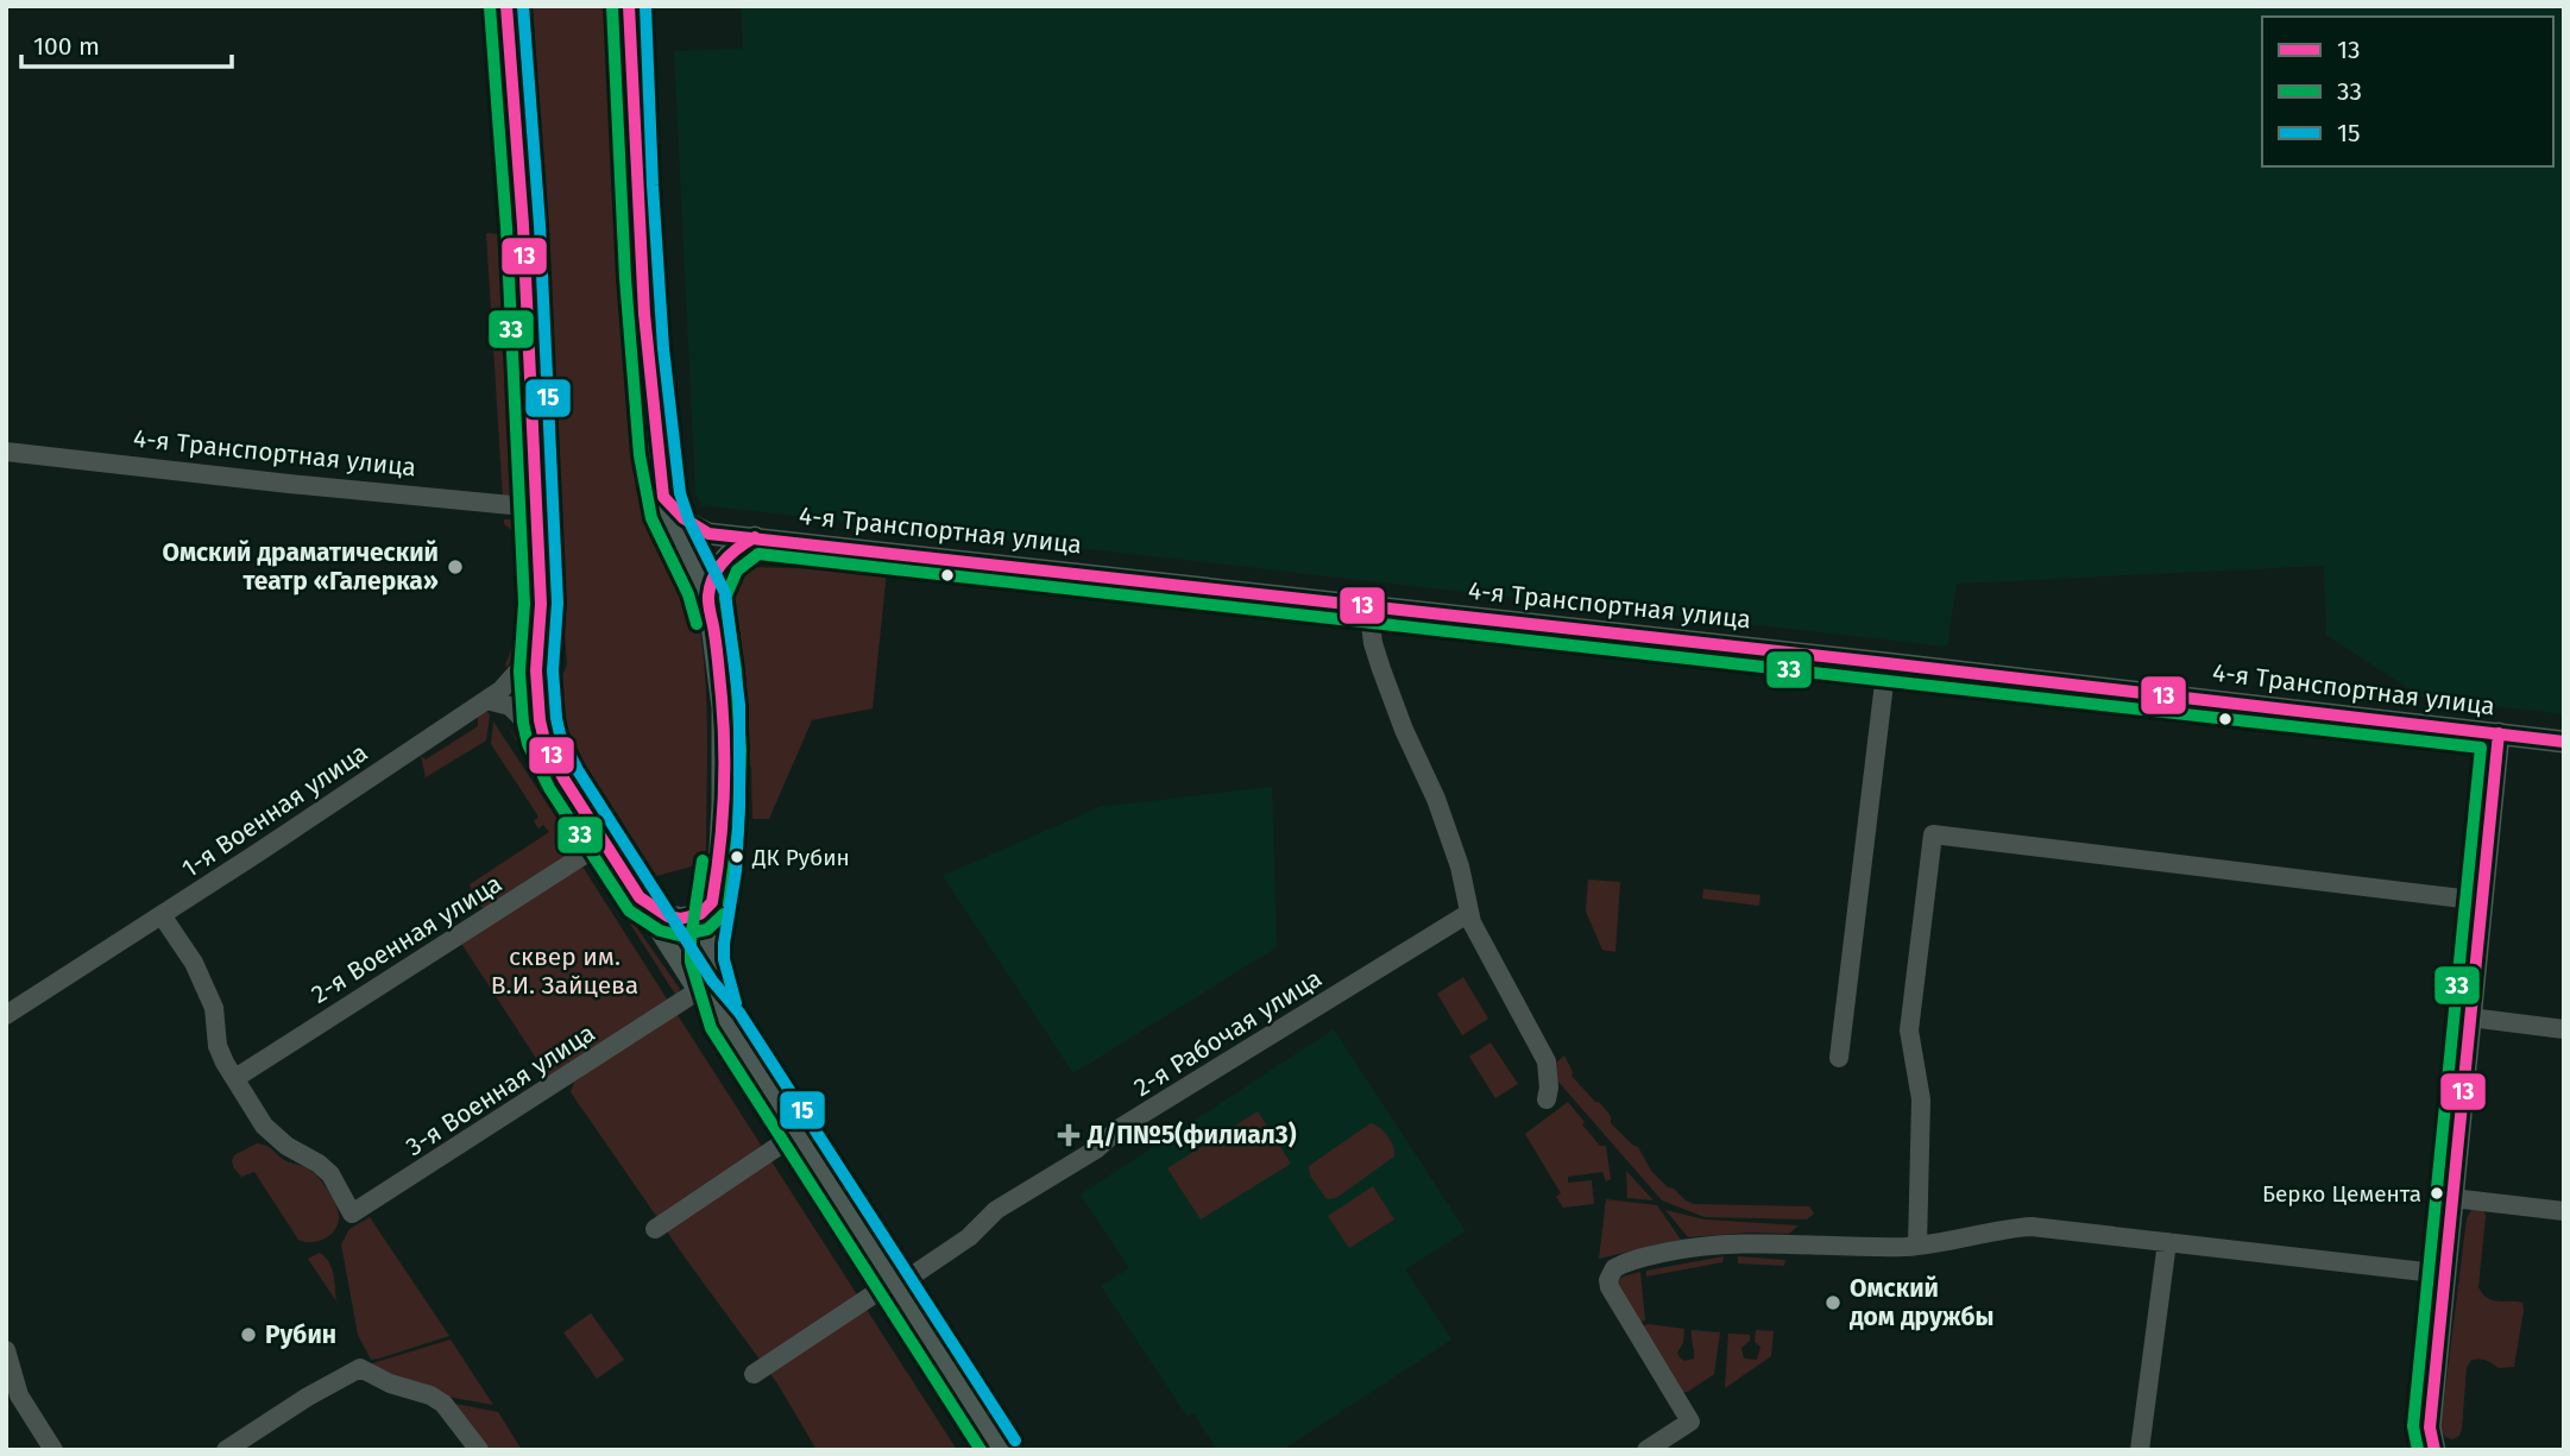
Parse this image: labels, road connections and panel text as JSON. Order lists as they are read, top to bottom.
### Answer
{
  "streets": {
    "main road": ["4-я Транспортная улица"],
    "street": [
      "1-я Военная улица",
      "2-я Военная улица",
      "2-я Рабочая улица",
      "3-я Военная улица"
    ]
  },
  "crossings": [
    ["2-я Военная улица", "3-я Военная улица"]
  ],
  "parks": ["сквер им. В.И. Зайцева"],
  "places": {
    "other": [
      "Омский драматический театр «Галерка»",
      "ДК Рубин",
      "Берко Цемента",
      "Омский дом дружбы",
      "Рубин"
    ],
    "health": ["Д/П№5(филиал3)"]
  },
  "lines": ["transit line 13", "transit line 15", "transit line 33"],
  "legend": ["13", "33", "15"],
  "scale_bar": "100 m"
}
